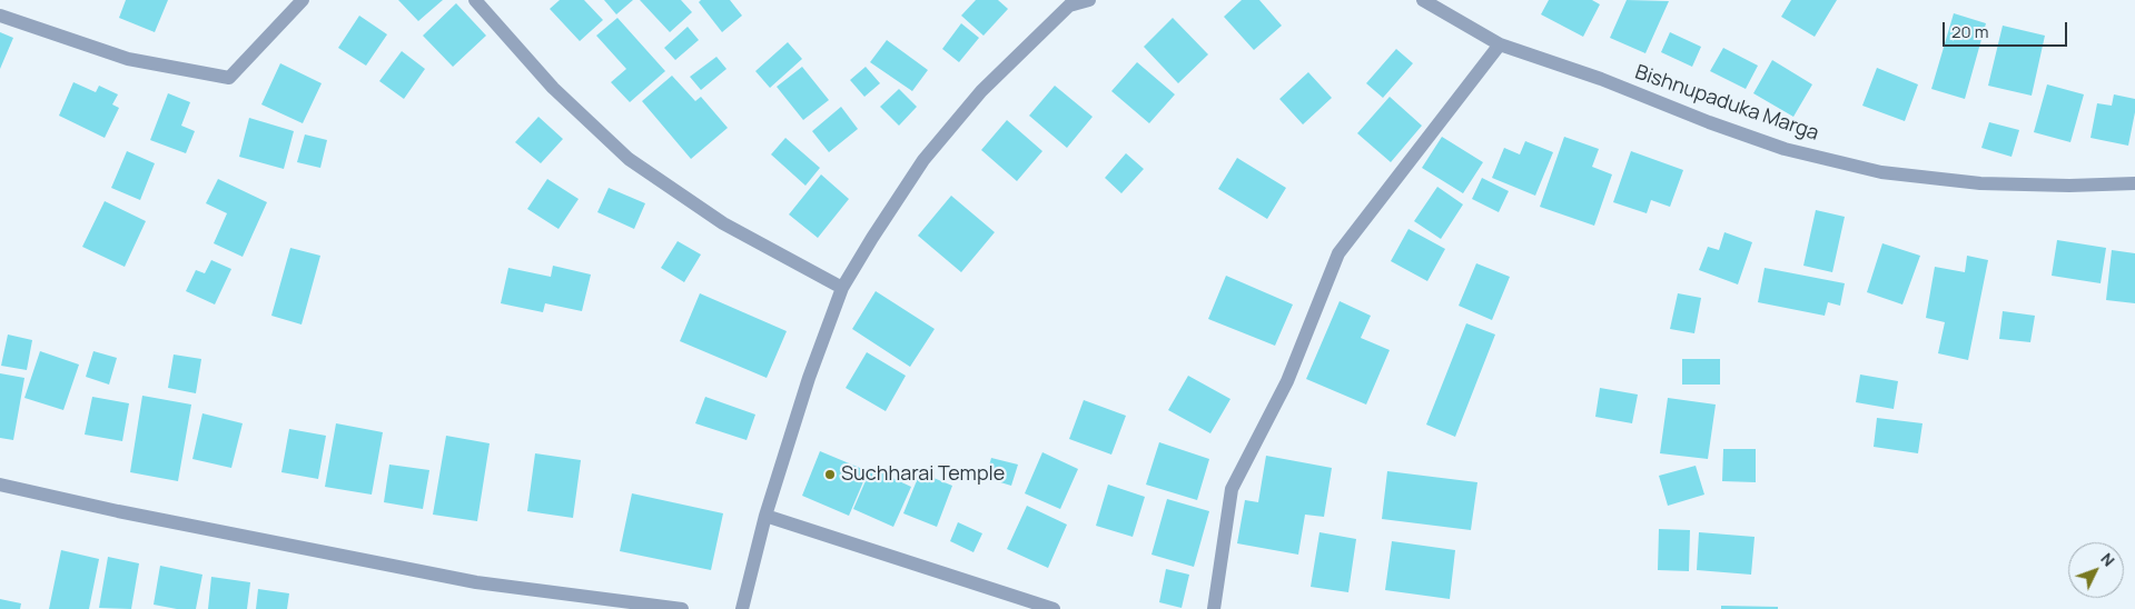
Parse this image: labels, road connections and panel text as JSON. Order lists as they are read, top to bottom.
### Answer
{
  "streets": {
    "street": ["Bishnupaduka Marga"]
  },
  "places": ["Suchharai Temple"],
  "scale_bar": "20 m",
  "north": "top right"
}
